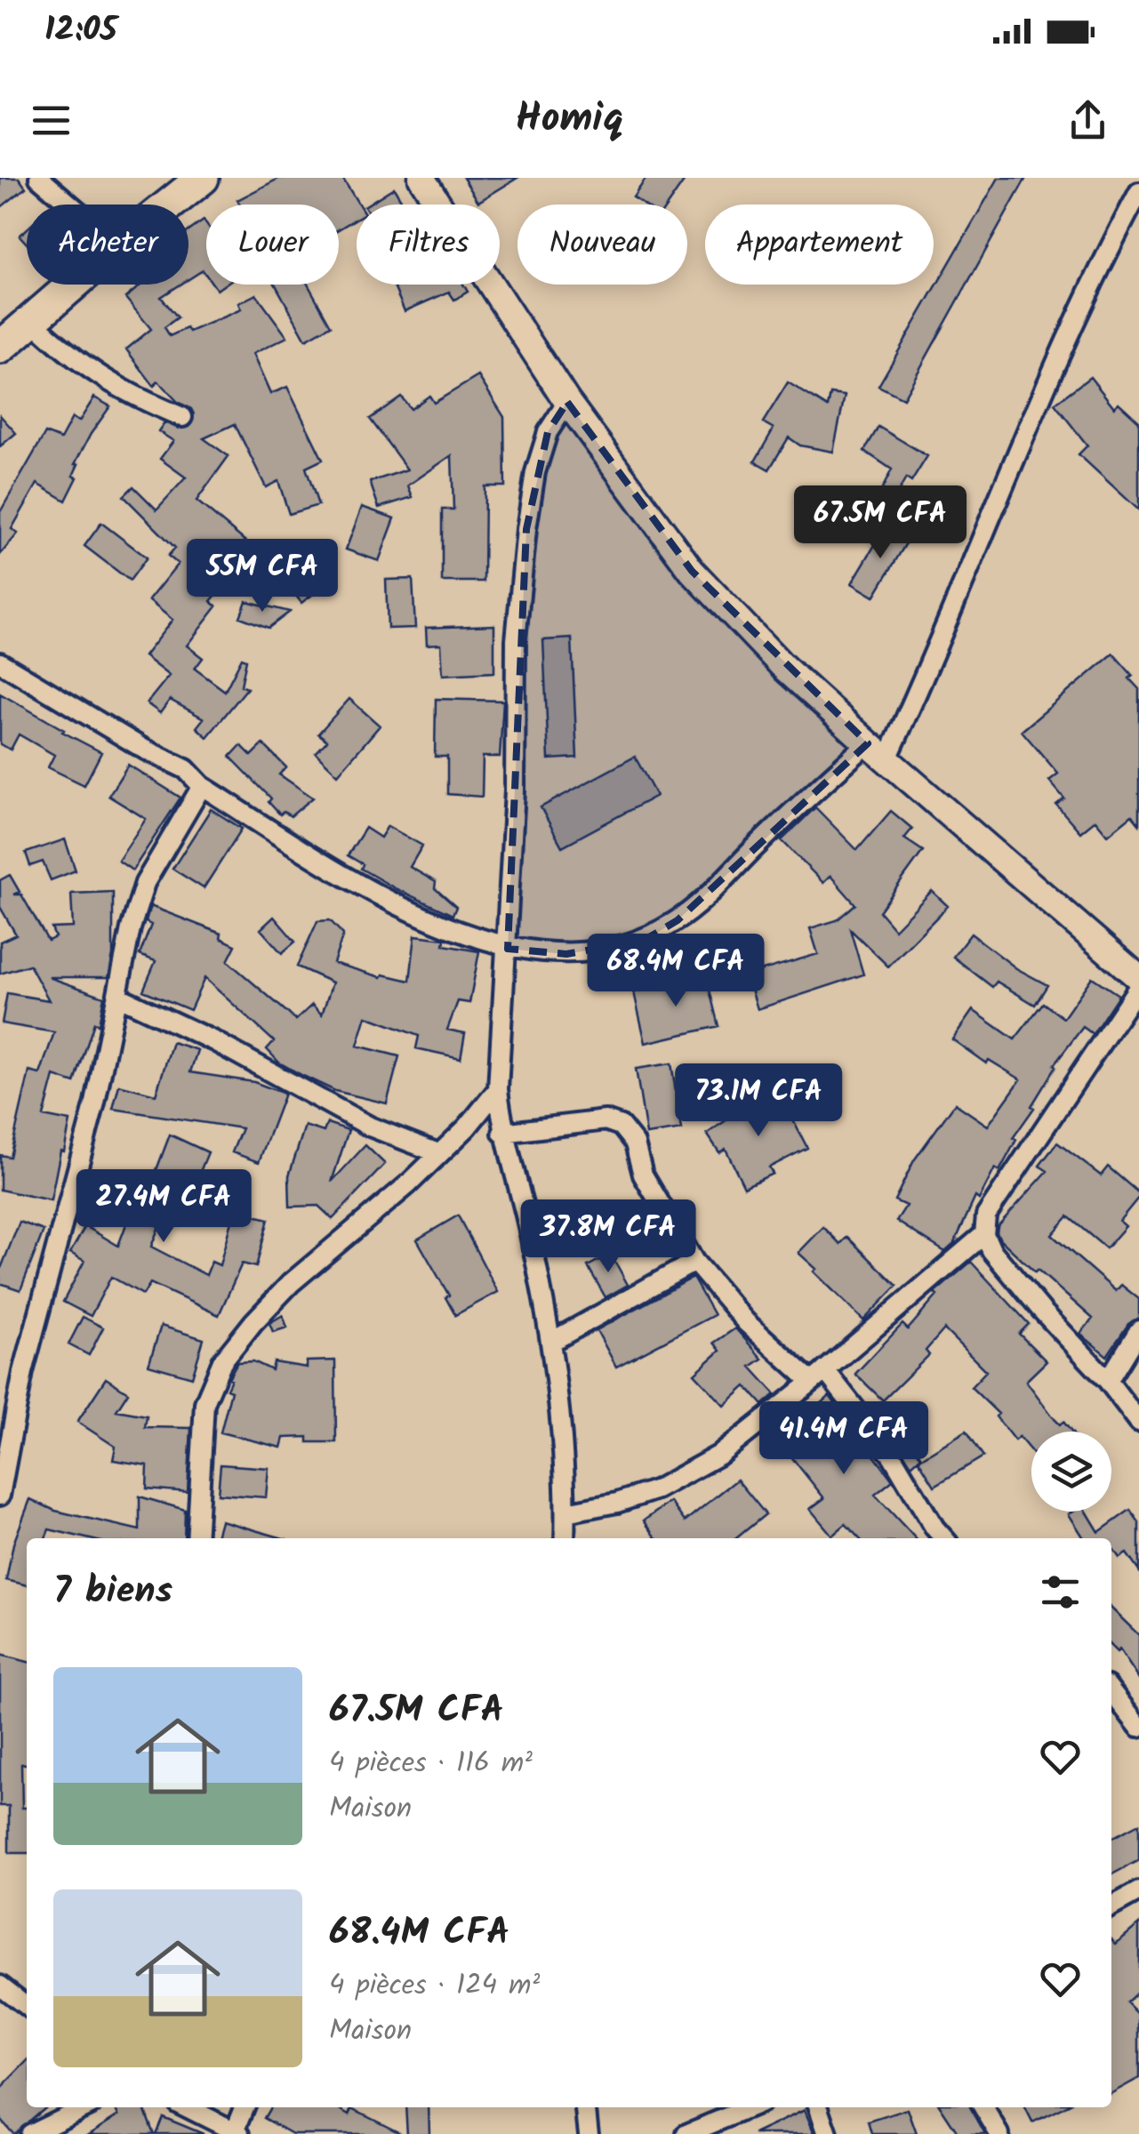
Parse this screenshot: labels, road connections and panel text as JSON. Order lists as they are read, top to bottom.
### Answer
{
  "page": {
    "status": "12:05",
    "header": "Homiq",
    "chip": [
      "Acheter",
      "Louer",
      "Filtres",
      "Nouveau",
      "Appartement"
    ],
    "price": [
      "67.5M CFA",
      "55M CFA",
      "68.4M CFA",
      "73.1M CFA",
      "27.4M CFA",
      "37.8M CFA",
      "41.4M CFA"
    ],
    "heading": "7 biens",
    "list": [
      {
        "name": "67.5M CFA",
        "note": "4 pièces · 116 m² · Maison"
      },
      {
        "name": "68.4M CFA",
        "note": "4 pièces · 124 m² · Maison"
      }
    ]
  }
}
